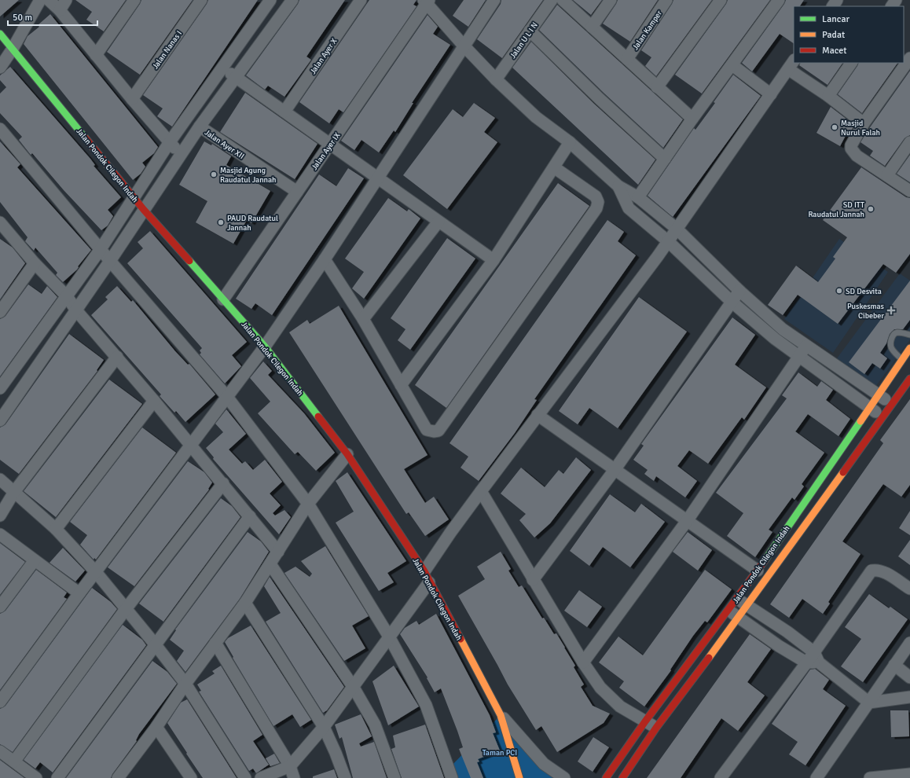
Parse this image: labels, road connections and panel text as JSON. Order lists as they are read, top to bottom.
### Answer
{
  "streets": {
    "street": [
      "Jalan Kamper",
      "Jalan U L I N",
      "Jalan Nanas I",
      "Jalan Ayer X",
      "Jalan Ayer XII",
      "Jalan Ayer IX",
      "Jalan Pondok Cilegon Indah"
    ]
  },
  "crossings": [
    ["Jalan Ayer XII", "Jalan Ayer IX"],
    ["Jalan Ayer IX", "Jalan Pondok Cilegon Indah"]
  ],
  "parks": ["Taman PCI"],
  "places": {
    "other": [
      "Masjid Nurul Falah",
      "Masjid Agung Raudatul Jannah",
      "SD ITT Raudatul Jannah",
      "PAUD Raudatul Jannah",
      "SD Desvita"
    ],
    "health": ["Puskesmas Cibeber"]
  },
  "legend": ["Lancar", "Padat", "Macet"],
  "scale_bar": "50 m"
}
